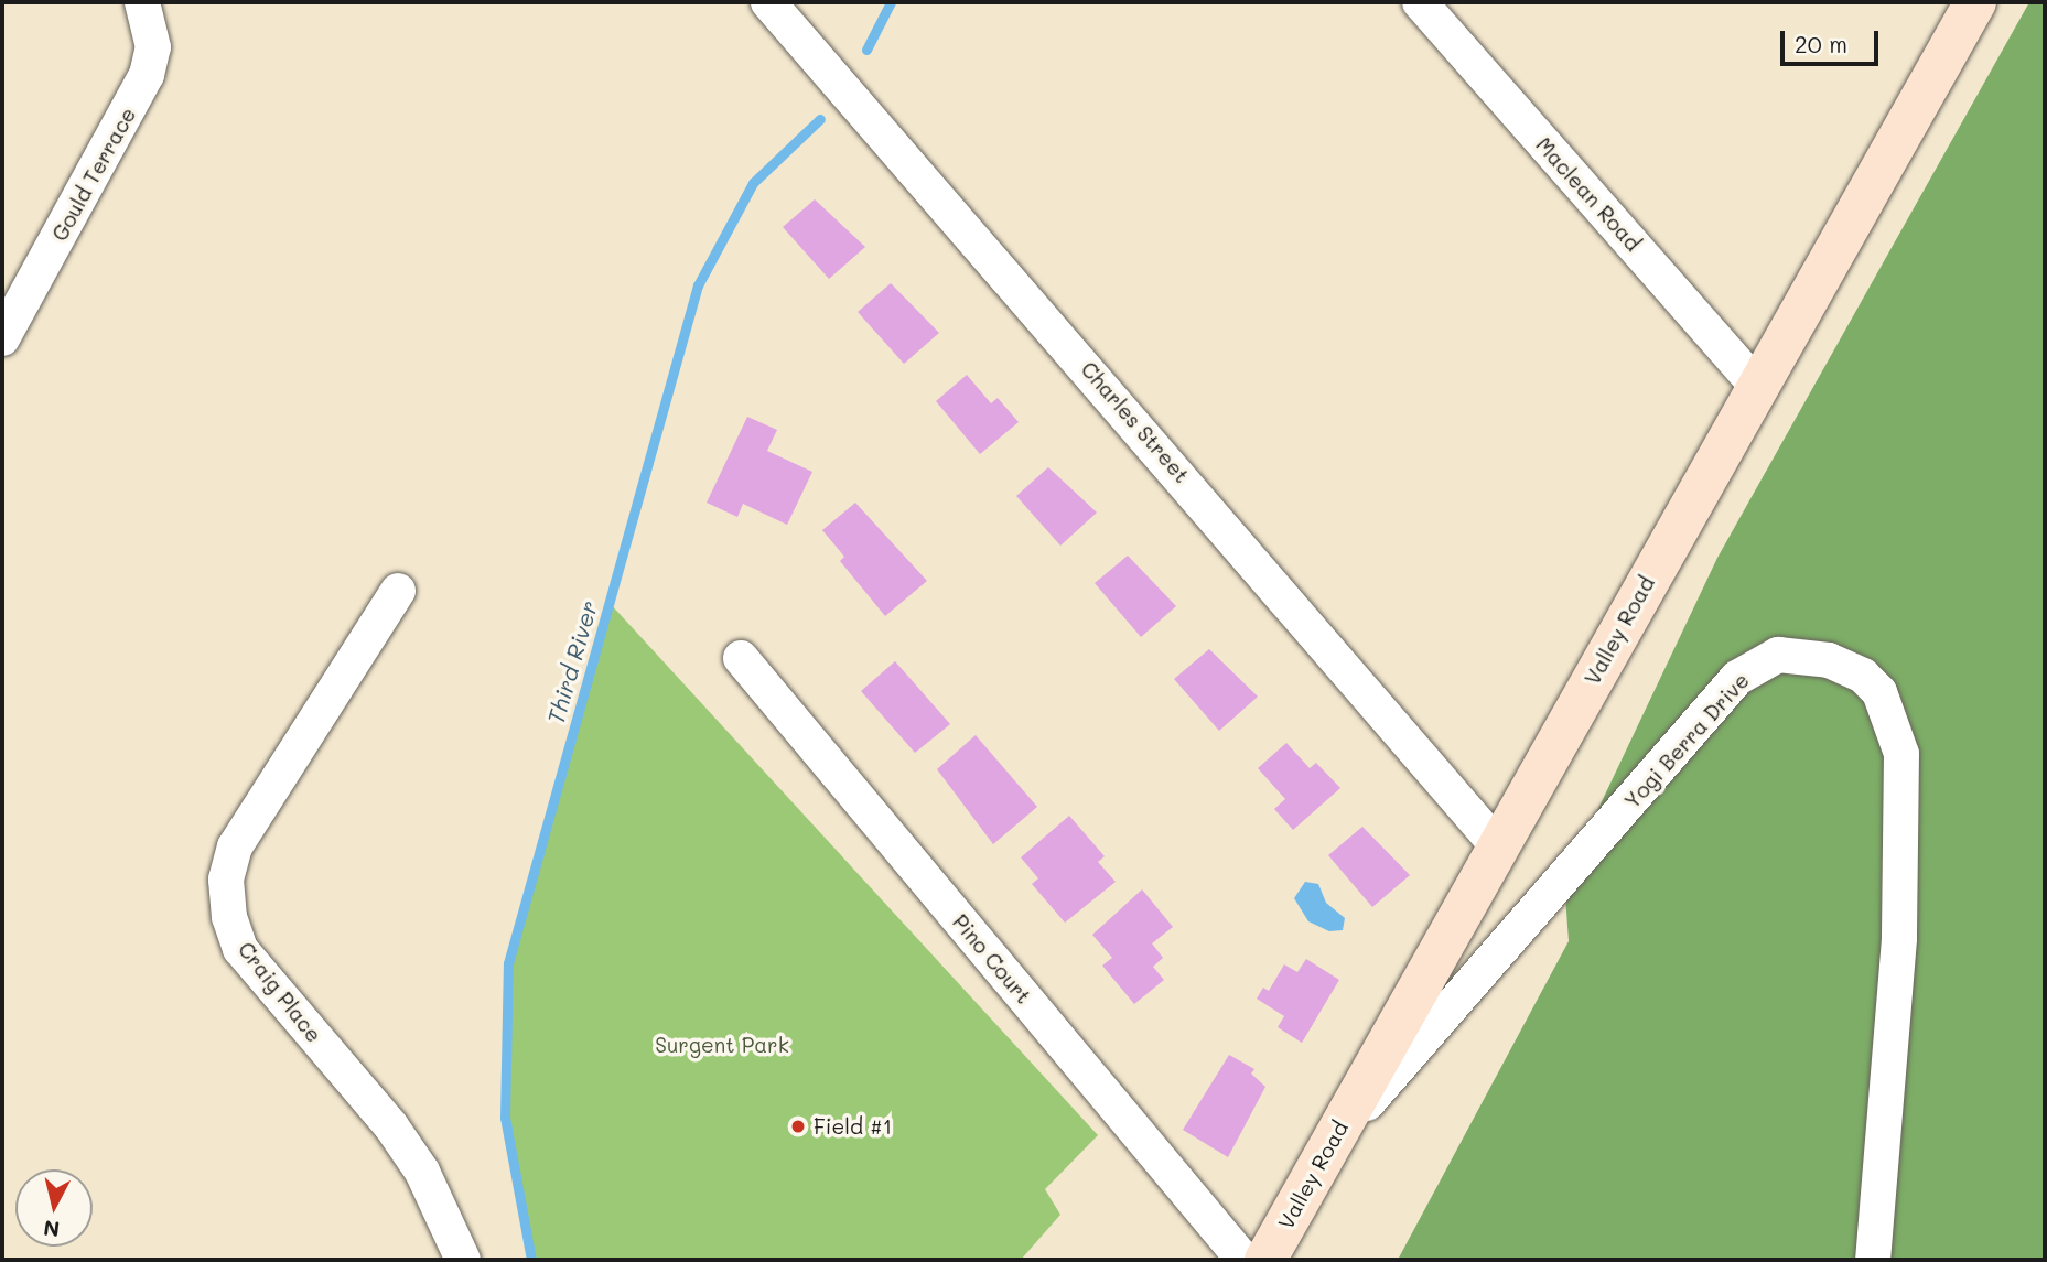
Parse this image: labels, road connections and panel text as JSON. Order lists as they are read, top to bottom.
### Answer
{
  "streets": {
    "main road": ["Valley Road"],
    "street": [
      "Gould Terrace",
      "Maclean Road",
      "Charles Street",
      "Yogi Berra Drive",
      "Pino Court",
      "Craig Place"
    ]
  },
  "crossings": [
    ["Maclean Road", "Valley Road"],
    ["Charles Street", "Valley Road"],
    ["Valley Road", "Yogi Berra Drive"]
  ],
  "water": ["Third River"],
  "parks": ["Surgent Park"],
  "places": ["Field #1"],
  "scale_bar": "20 m",
  "north": "bottom"
}
